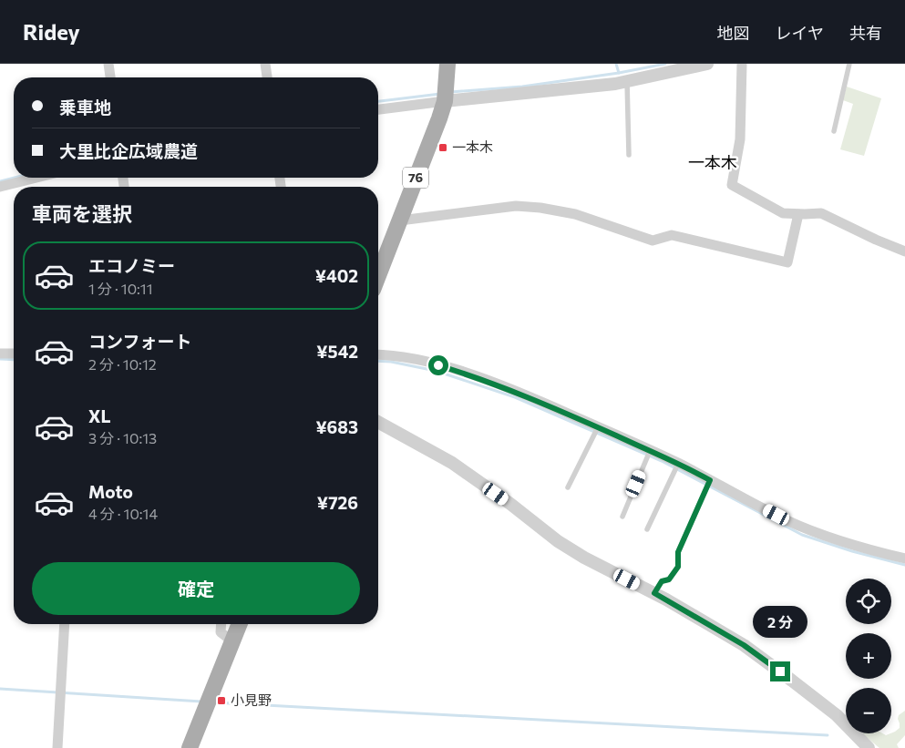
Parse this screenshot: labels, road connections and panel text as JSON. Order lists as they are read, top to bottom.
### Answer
{
  "streets": {
    "main road": ["76"]
  },
  "districts": ["一本木"],
  "places": {
    "transit": ["一本木", "小見野"]
  },
  "page": {
    "header": "Ridey",
    "nav": ["地図", "レイヤ", "共有"],
    "banner": ["乗車地", "大里比企広域農道"],
    "heading": "車両を選択",
    "list": [
      {
        "name": "エコノミー",
        "note": "1 分 · 10:11",
        "value": "¥402"
      },
      {
        "name": "コンフォート",
        "note": "2 分 · 10:12",
        "value": "¥542"
      },
      {
        "name": "XL",
        "note": "3 分 · 10:13",
        "value": "¥683"
      },
      {
        "name": "Moto",
        "note": "4 分 · 10:14",
        "value": "¥726"
      }
    ],
    "buttons": "確定",
    "map_buttons": ["+", "−"],
    "bubble": "2 分"
  }
}
